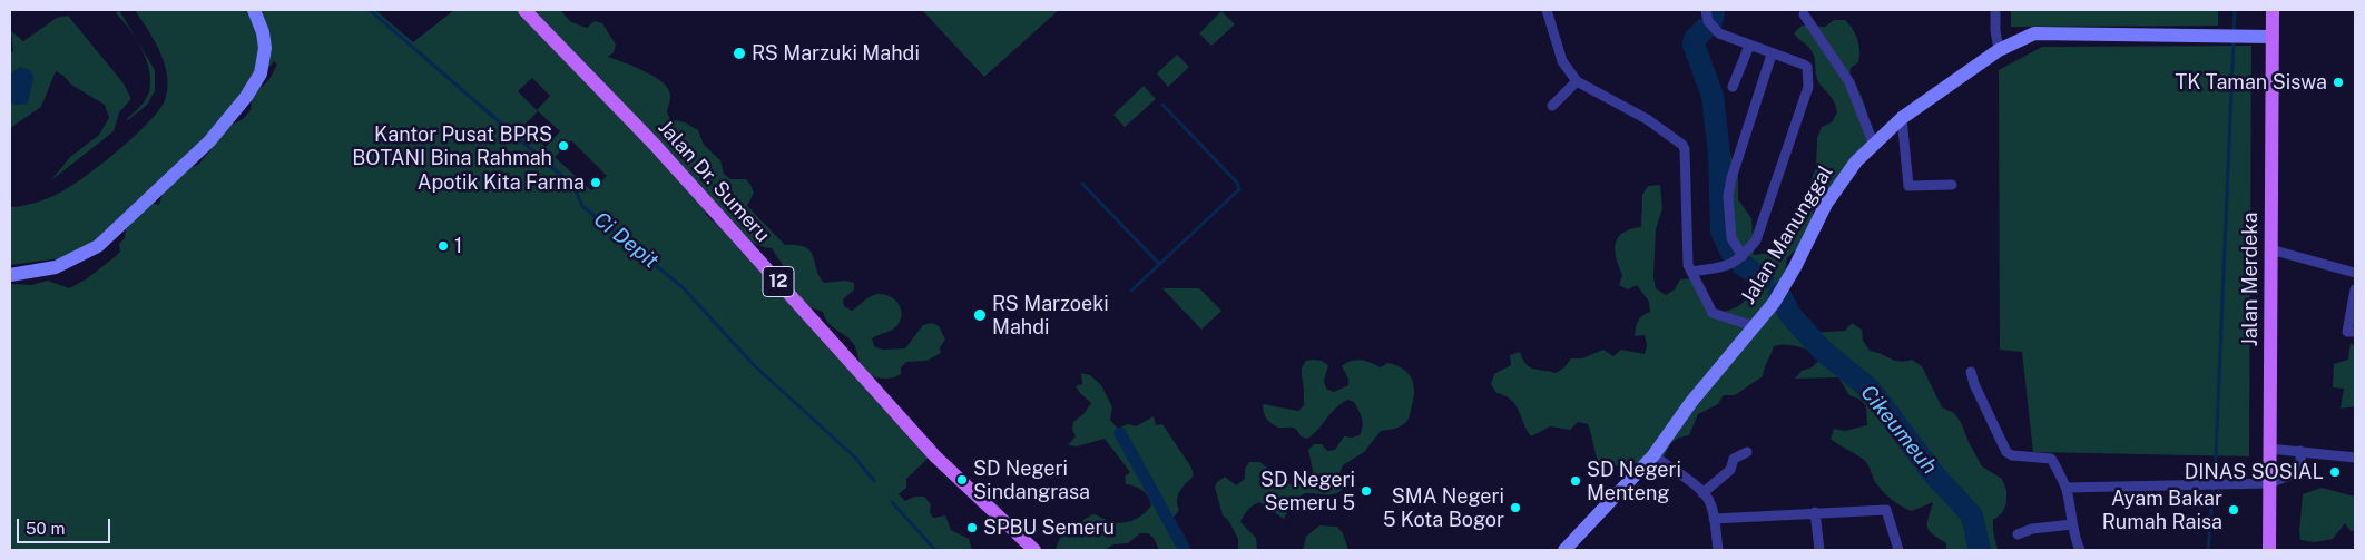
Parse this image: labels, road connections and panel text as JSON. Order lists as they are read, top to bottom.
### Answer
{
  "streets": {
    "main road": ["Jalan Dr. Sumeru", "Jalan Merdeka", "12"],
    "street": ["Jalan Manunggal"]
  },
  "crossings": [
    ["Jalan Manunggal", "Jalan Merdeka"]
  ],
  "water": ["Ci Depit", "Cikeumeuh"],
  "places": [
    "RS Marzuki Mahdi",
    "TK Taman Siswa",
    "Kantor Pusat BPRS BOTANI Bina Rahmah",
    "Apotik Kita Farma",
    "1",
    "RS Marzoeki Mahdi",
    "DINAS SOSIAL",
    "SD Negeri Sindangrasa",
    "SD Negeri Menteng",
    "SD Negeri Semeru 5",
    "SMA Negeri 5 Kota Bogor",
    "Ayam Bakar Rumah Raisa",
    "SPBU Semeru"
  ],
  "scale_bar": "50 m"
}
